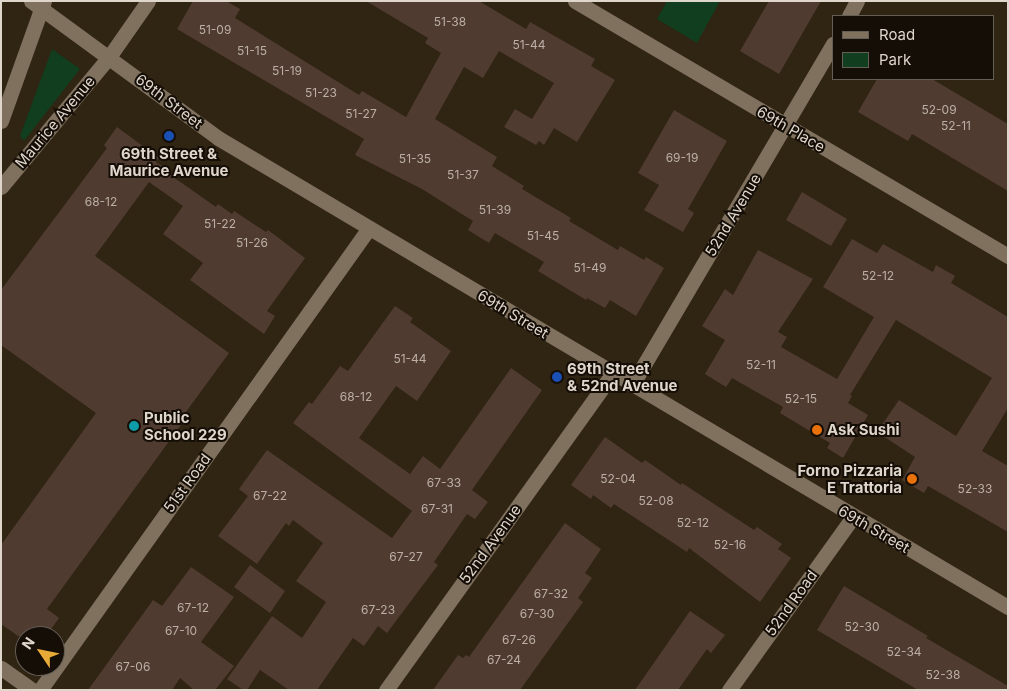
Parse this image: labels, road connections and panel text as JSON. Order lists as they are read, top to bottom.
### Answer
{
  "streets": {
    "street": [
      "69th Street",
      "Maurice Avenue",
      "69th Place",
      "52nd Avenue",
      "51st Road",
      "52nd Road"
    ]
  },
  "crossings": [
    ["69th Street", "Maurice Avenue"],
    ["69th Street", "52nd Avenue"],
    ["69th Street", "51st Road"],
    ["69th Street", "52nd Road"],
    ["69th Place", "52nd Avenue"]
  ],
  "places": [
    "69th Street & Maurice Avenue",
    "69th Street & 52nd Avenue",
    "Public School 229",
    "Ask Sushi",
    "Forno Pizzaria E Trattoria"
  ],
  "house_numbers": [
    "51-38",
    "51-09",
    "51-44",
    "51-15",
    "51-19",
    "51-23",
    "52-09",
    "51-27",
    "52-11",
    "69-19",
    "51-35",
    "51-37",
    "68-12",
    "51-39",
    "51-22",
    "51-45",
    "51-26",
    "51-49",
    "52-12",
    "51-44",
    "52-11",
    "68-12",
    "52-15",
    "52-04",
    "67-33",
    "52-33",
    "67-22",
    "52-08",
    "67-31",
    "52-12",
    "52-16",
    "67-27",
    "67-32",
    "67-12",
    "67-23",
    "67-30",
    "52-30",
    "67-10",
    "67-26",
    "52-34",
    "67-24",
    "67-06",
    "52-38"
  ],
  "legend": ["Road", "Park"],
  "north": "top left"
}
